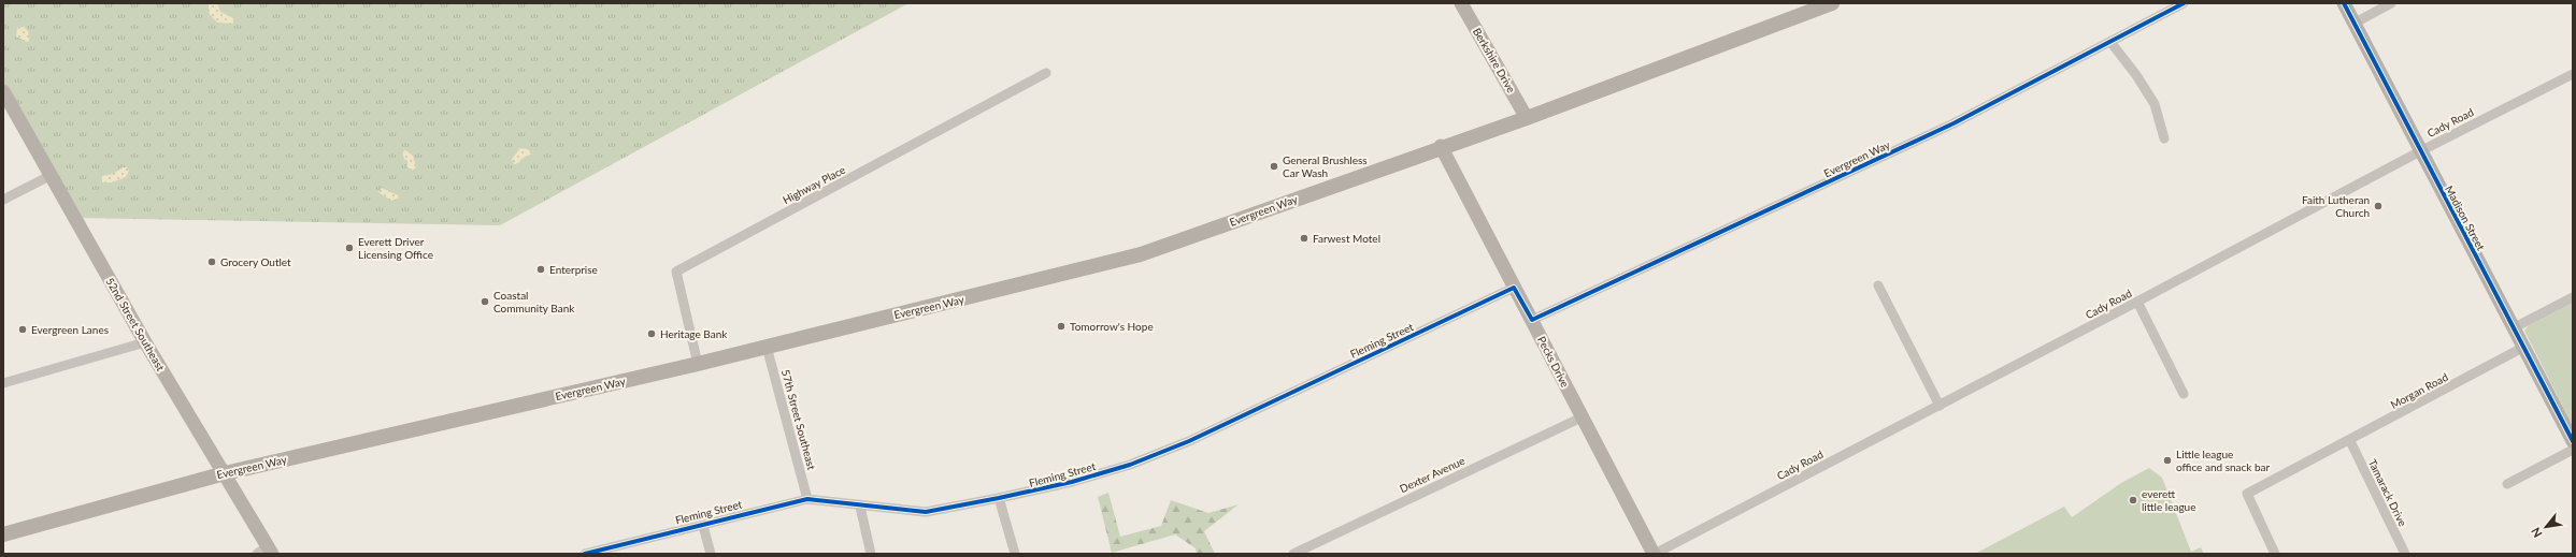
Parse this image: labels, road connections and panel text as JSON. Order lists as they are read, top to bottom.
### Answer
{
  "streets": {
    "main road": ["Evergreen Way"],
    "street": [
      "Berkshire Drive",
      "Cady Road",
      "Highway Place",
      "Madison Street",
      "52nd Street Southeast",
      "Fleming Street",
      "Pecks Drive",
      "Morgan Road",
      "57th Street Southeast",
      "Dexter Avenue",
      "Tamarack Drive"
    ]
  },
  "crossings": [
    ["Berkshire Drive", "Evergreen Way"],
    ["Cady Road", "Madison Street"],
    ["Cady Road", "Pecks Drive"],
    ["Evergreen Way", "Highway Place"],
    ["Evergreen Way", "52nd Street Southeast"],
    ["Evergreen Way", "Pecks Drive"],
    ["Evergreen Way", "57th Street Southeast"],
    ["Madison Street", "Morgan Road"],
    ["Fleming Street", "Pecks Drive"],
    ["Fleming Street", "57th Street Southeast"],
    ["Pecks Drive", "Dexter Avenue"],
    ["Morgan Road", "Tamarack Drive"]
  ],
  "places": [
    "General Brushless Car Wash",
    "Faith Lutheran Church",
    "Farwest Motel",
    "Everett Driver Licensing Office",
    "Grocery Outlet",
    "Enterprise",
    "Coastal Community Bank",
    "Tomorrow's Hope",
    "Evergreen Lanes",
    "Heritage Bank",
    "Little league office and snack bar",
    "everett little league"
  ],
  "north": "bottom left"
}
